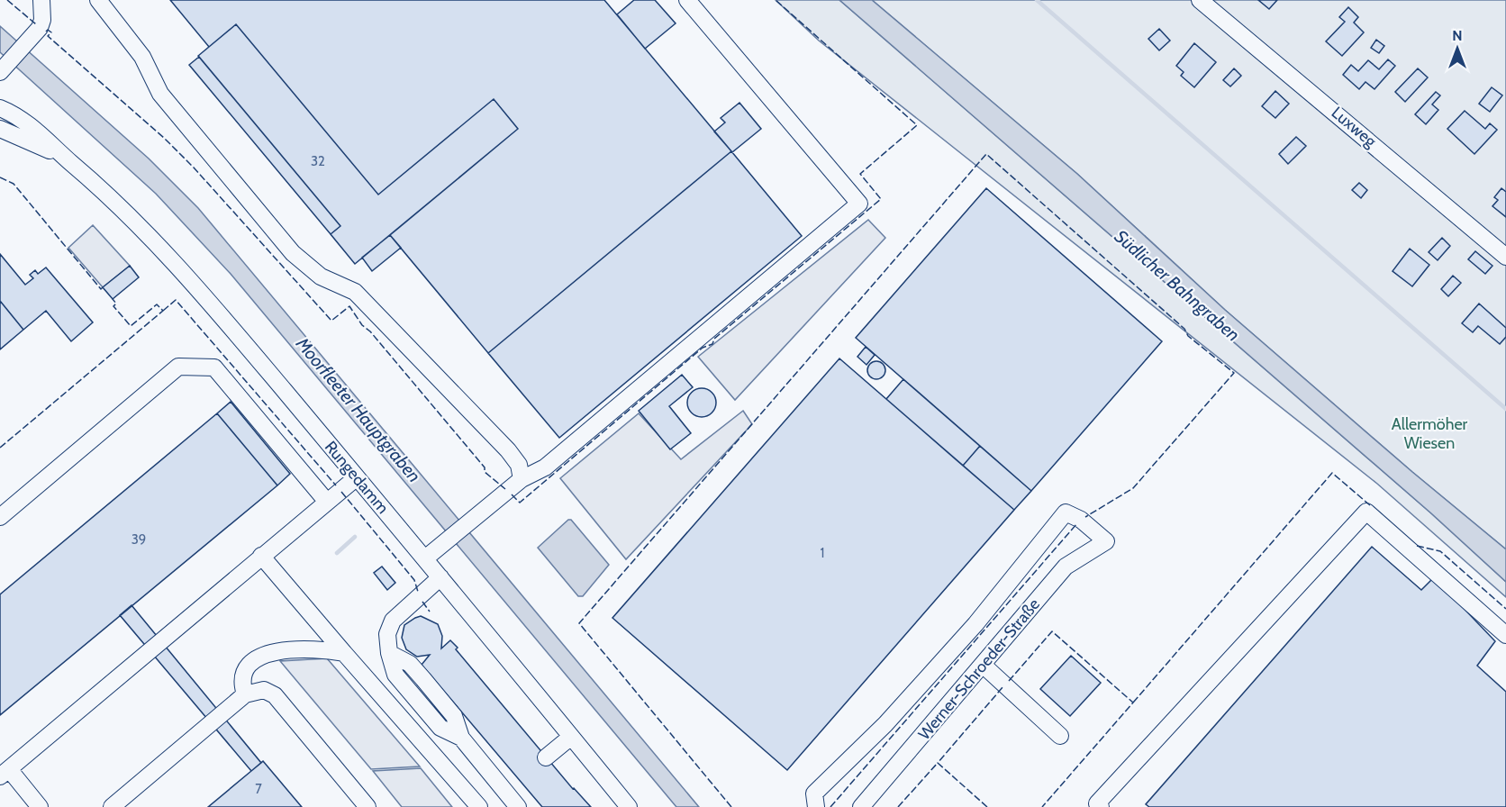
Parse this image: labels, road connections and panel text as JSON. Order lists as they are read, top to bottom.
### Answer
{
  "streets": {
    "street": ["Luxweg", "Rungedamm", "Werner-Schroeder-Straße"]
  },
  "water": ["Südlicher Bahngraben", "Moorfleeter Hauptgraben"],
  "parks": ["Allermöher Wiesen"],
  "house_numbers": [
    "32",
    "39",
    "1",
    "7"
  ],
  "north": "top"
}
